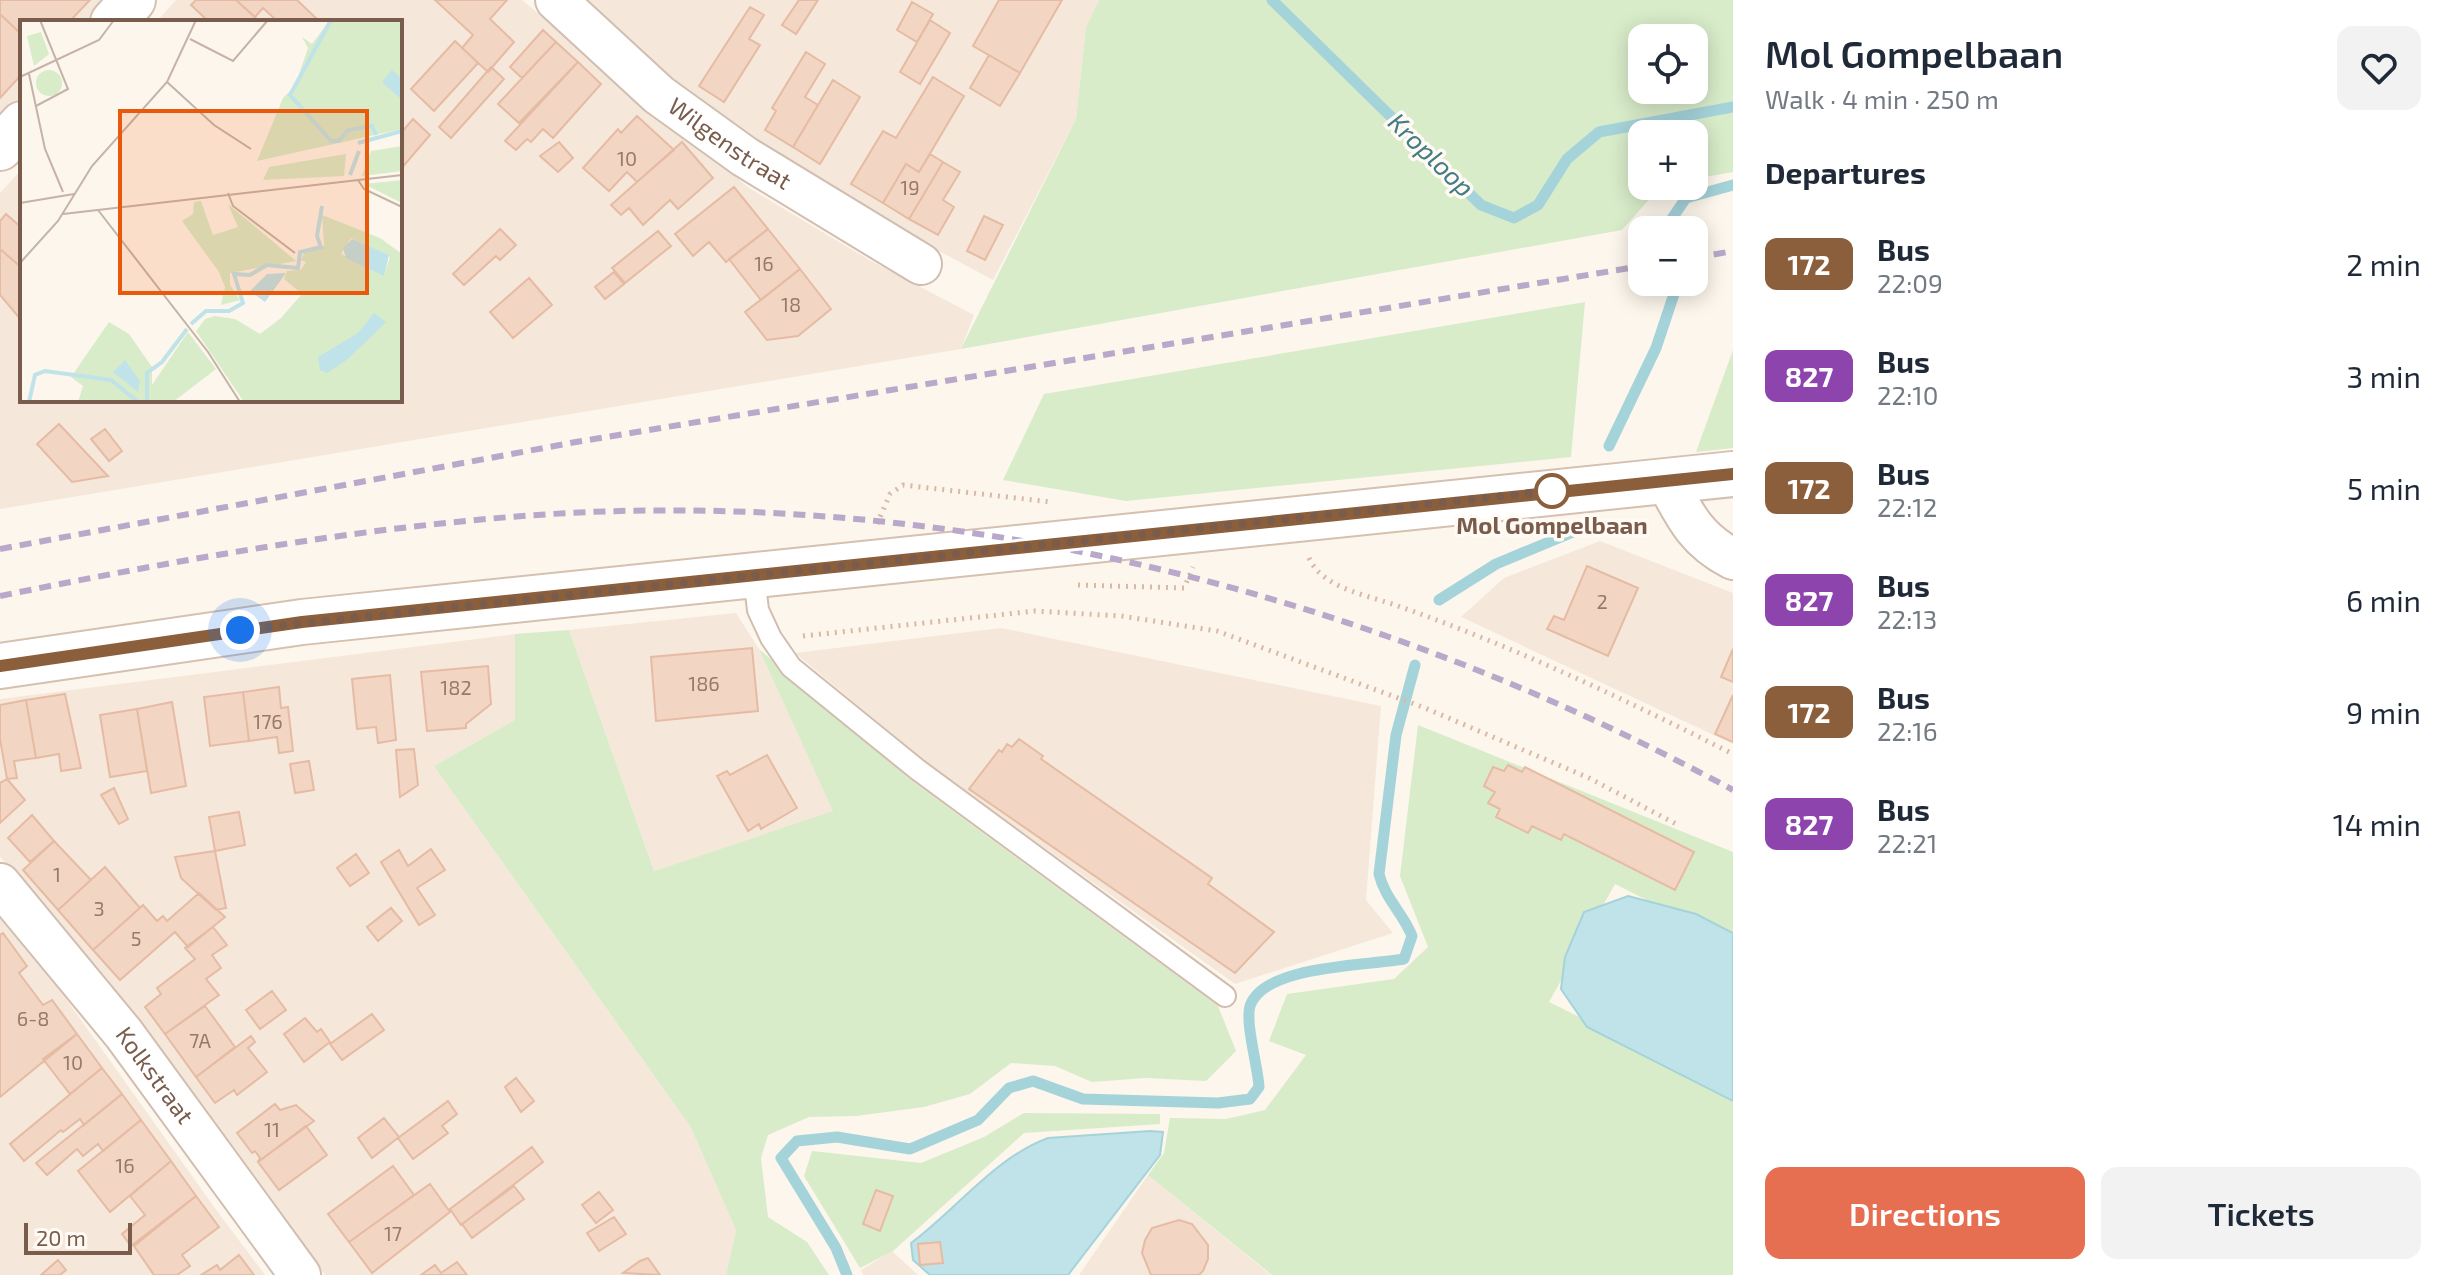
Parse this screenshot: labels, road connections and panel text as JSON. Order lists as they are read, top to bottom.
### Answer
{
  "streets": {
    "street": ["Wilgenstraat", "Kolkstraat"]
  },
  "water": ["Kroploop"],
  "places": ["Mol Gompelbaan"],
  "lines": ["bus line 172"],
  "house_numbers": [
    "10",
    "19",
    "16",
    "18",
    "2",
    "186",
    "182",
    "176",
    "1",
    "3",
    "5",
    "6-8",
    "7A",
    "10",
    "11",
    "16",
    "17"
  ],
  "scale_bar": "20 m",
  "page": {
    "heading": [
      ["Mol Gompelbaan", "Walk · 4 min · 250 m"],
      "Departures"
    ],
    "map_buttons": ["+", "−"],
    "list": [
      {
        "mark": "172",
        "name": "Bus",
        "note": "22:09",
        "value": "2 min"
      },
      {
        "mark": "827",
        "name": "Bus",
        "note": "22:10",
        "value": "3 min"
      },
      {
        "mark": "172",
        "name": "Bus",
        "note": "22:12",
        "value": "5 min"
      },
      {
        "mark": "827",
        "name": "Bus",
        "note": "22:13",
        "value": "6 min"
      },
      {
        "mark": "172",
        "name": "Bus",
        "note": "22:16",
        "value": "9 min"
      },
      {
        "mark": "827",
        "name": "Bus",
        "note": "22:21",
        "value": "14 min"
      }
    ],
    "buttons": ["Directions", "Tickets"],
    "scale": "20 m"
  }
}
